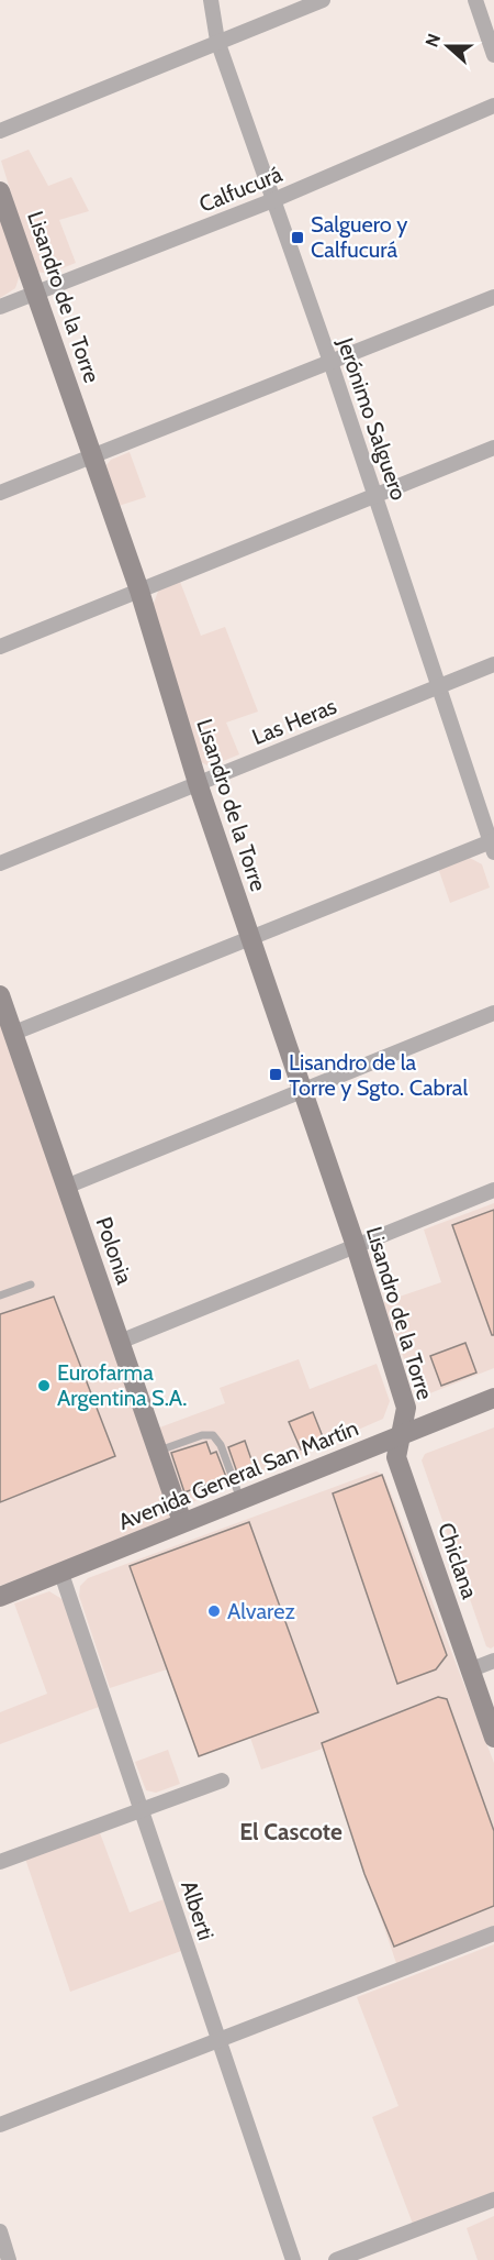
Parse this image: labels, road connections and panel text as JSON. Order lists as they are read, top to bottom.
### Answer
{
  "streets": {
    "street": [
      "Calfucurá",
      "Lisandro de la Torre",
      "Jerónimo Salguero",
      "Las Heras",
      "Polonia",
      "Avenida General San Martín",
      "Chiclana",
      "Alberti"
    ]
  },
  "crossings": [
    ["Calfucurá", "Lisandro de la Torre"],
    ["Calfucurá", "Jerónimo Salguero"],
    ["Lisandro de la Torre", "Las Heras"],
    ["Lisandro de la Torre", "Avenida General San Martín"],
    ["Lisandro de la Torre", "Chiclana"],
    ["Jerónimo Salguero", "Las Heras"],
    ["Polonia", "Avenida General San Martín"],
    ["Avenida General San Martín", "Chiclana"],
    ["Avenida General San Martín", "Alberti"]
  ],
  "districts": ["El Cascote"],
  "places": {
    "transit": ["Salguero y Calfucurá", "Lisandro de la Torre y Sgto. Cabral"],
    "other": ["Eurofarma Argentina S.A.", "Alvarez"]
  },
  "north": "left"
}
